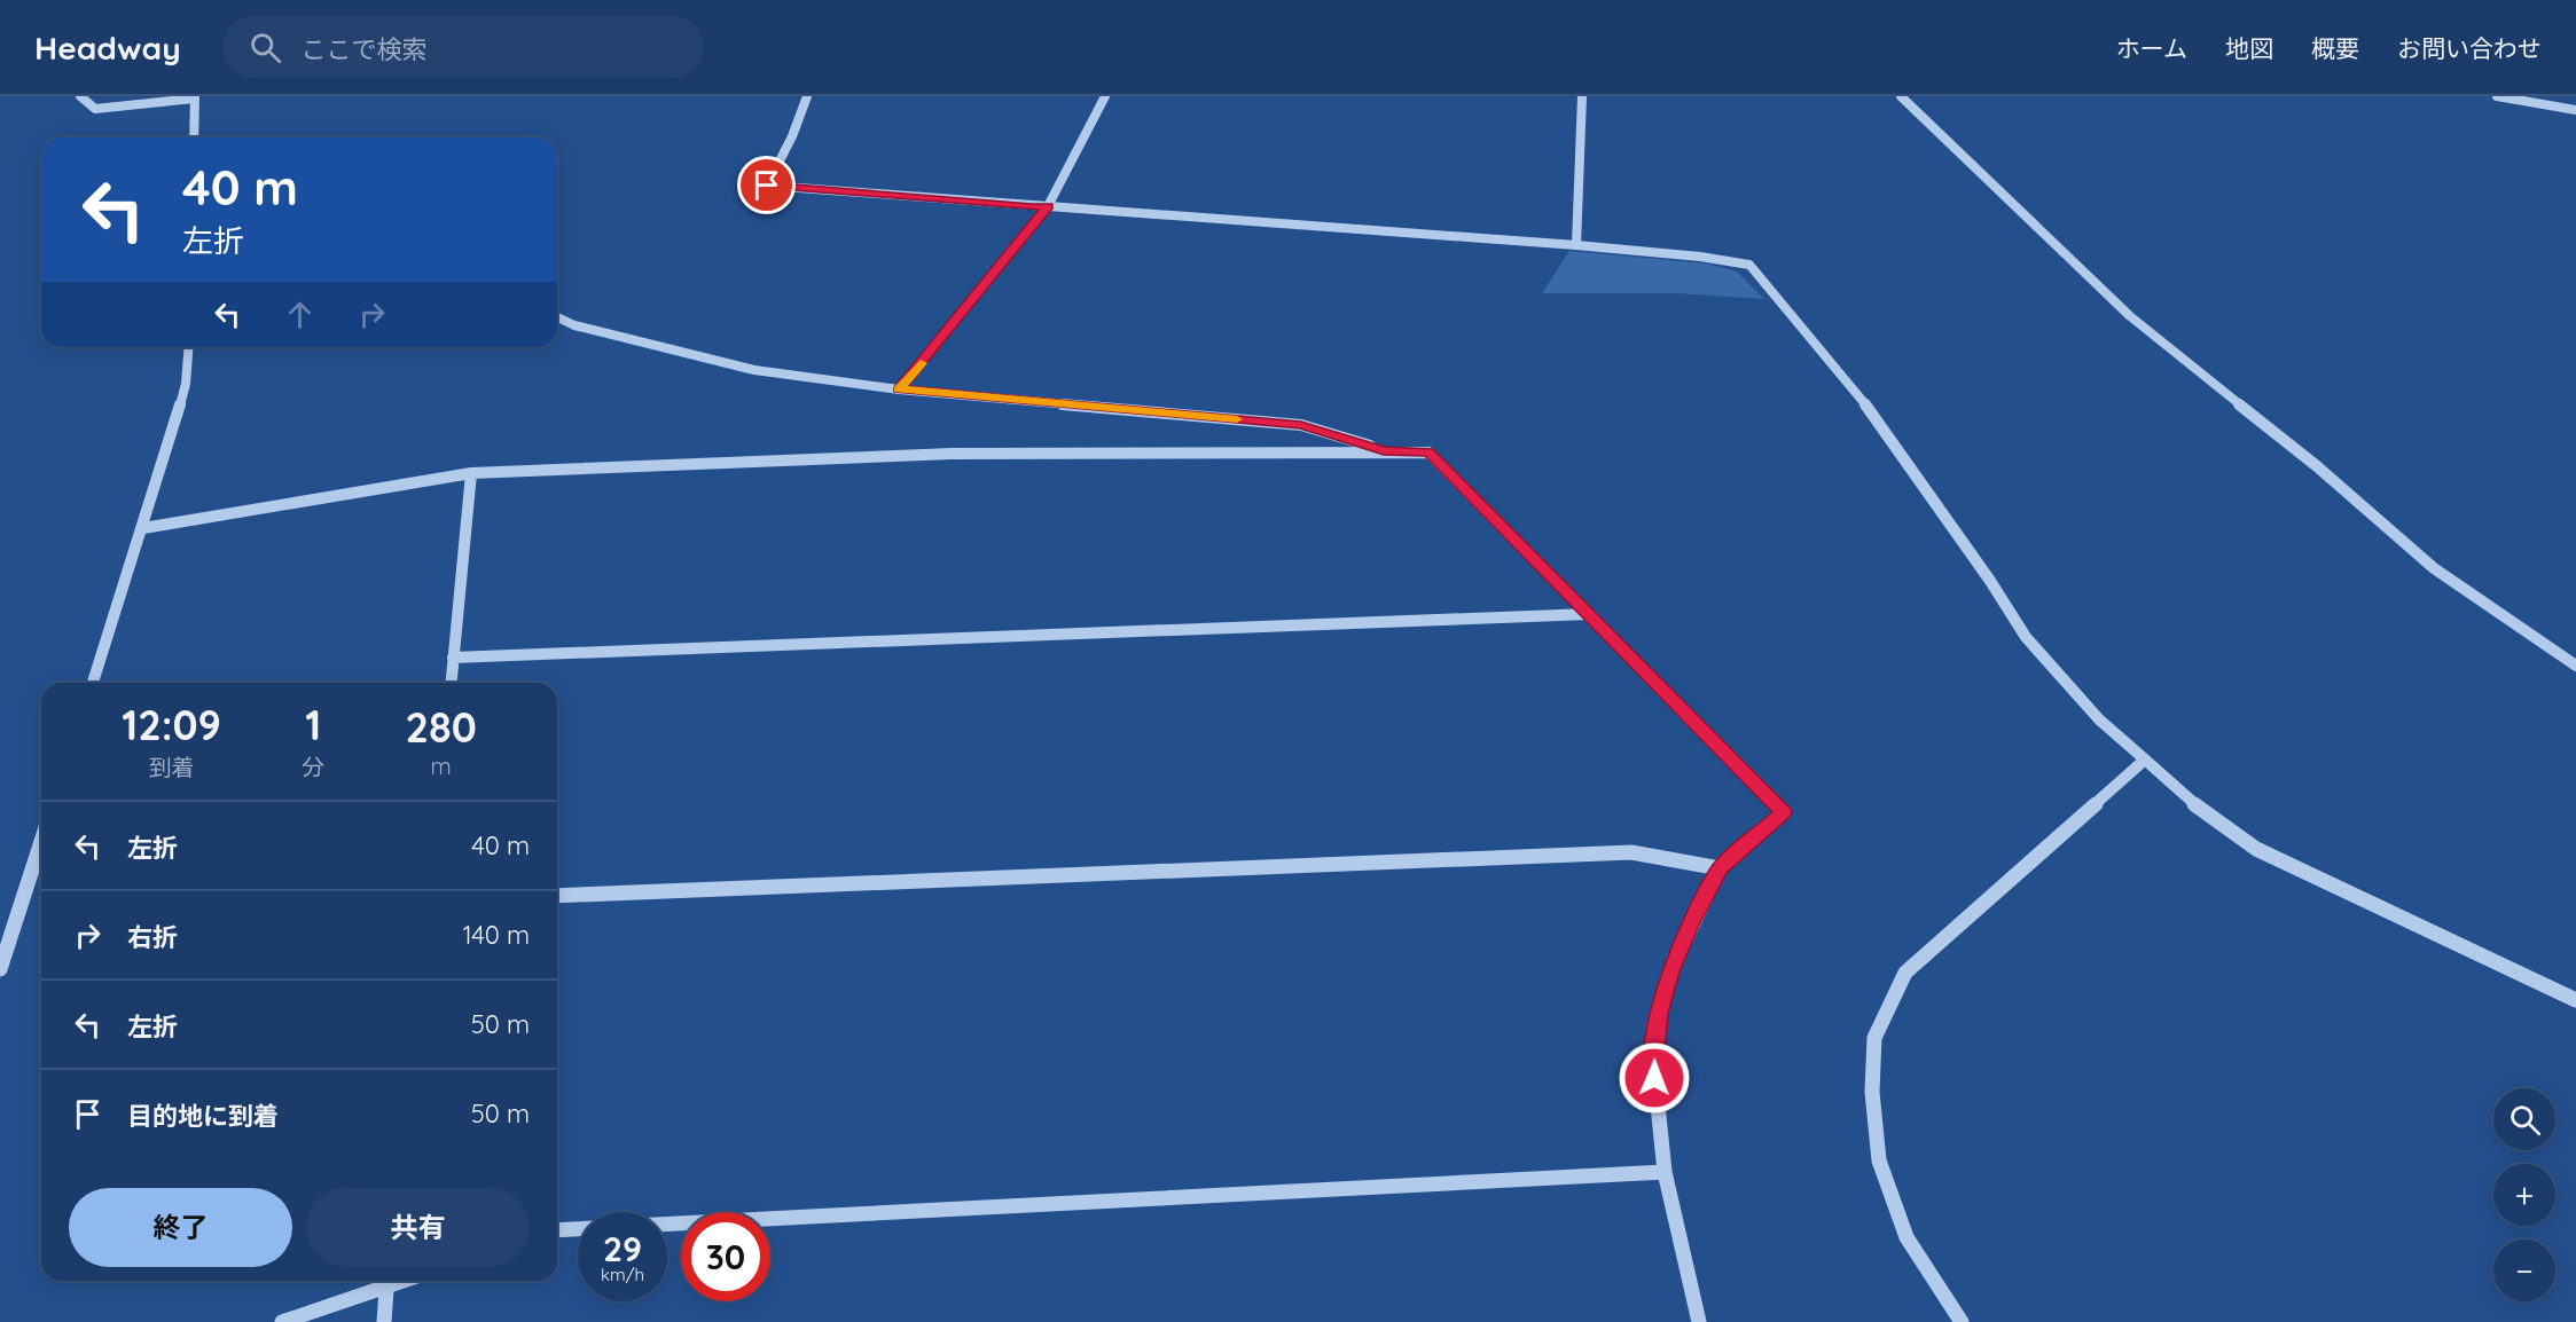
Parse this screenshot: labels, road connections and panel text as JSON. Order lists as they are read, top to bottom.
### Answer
{
  "page": {
    "header": "Headway",
    "search": "ここで検索",
    "nav": [
      "ホーム",
      "地図",
      "概要",
      "お問い合わせ"
    ],
    "turn": ["40 m", "左折"],
    "eta": [
      "12:09",
      "到着",
      "1",
      "分",
      "280",
      "m"
    ],
    "list": [
      {
        "name": "左折",
        "value": "40 m"
      },
      {
        "name": "右折",
        "value": "140 m"
      },
      {
        "name": "左折",
        "value": "50 m"
      },
      {
        "name": "目的地に到着",
        "value": "50 m"
      }
    ],
    "map_buttons": ["+", "−"],
    "buttons": ["終了", "共有"],
    "speed": "29 km/h",
    "limit": "30"
  }
}
